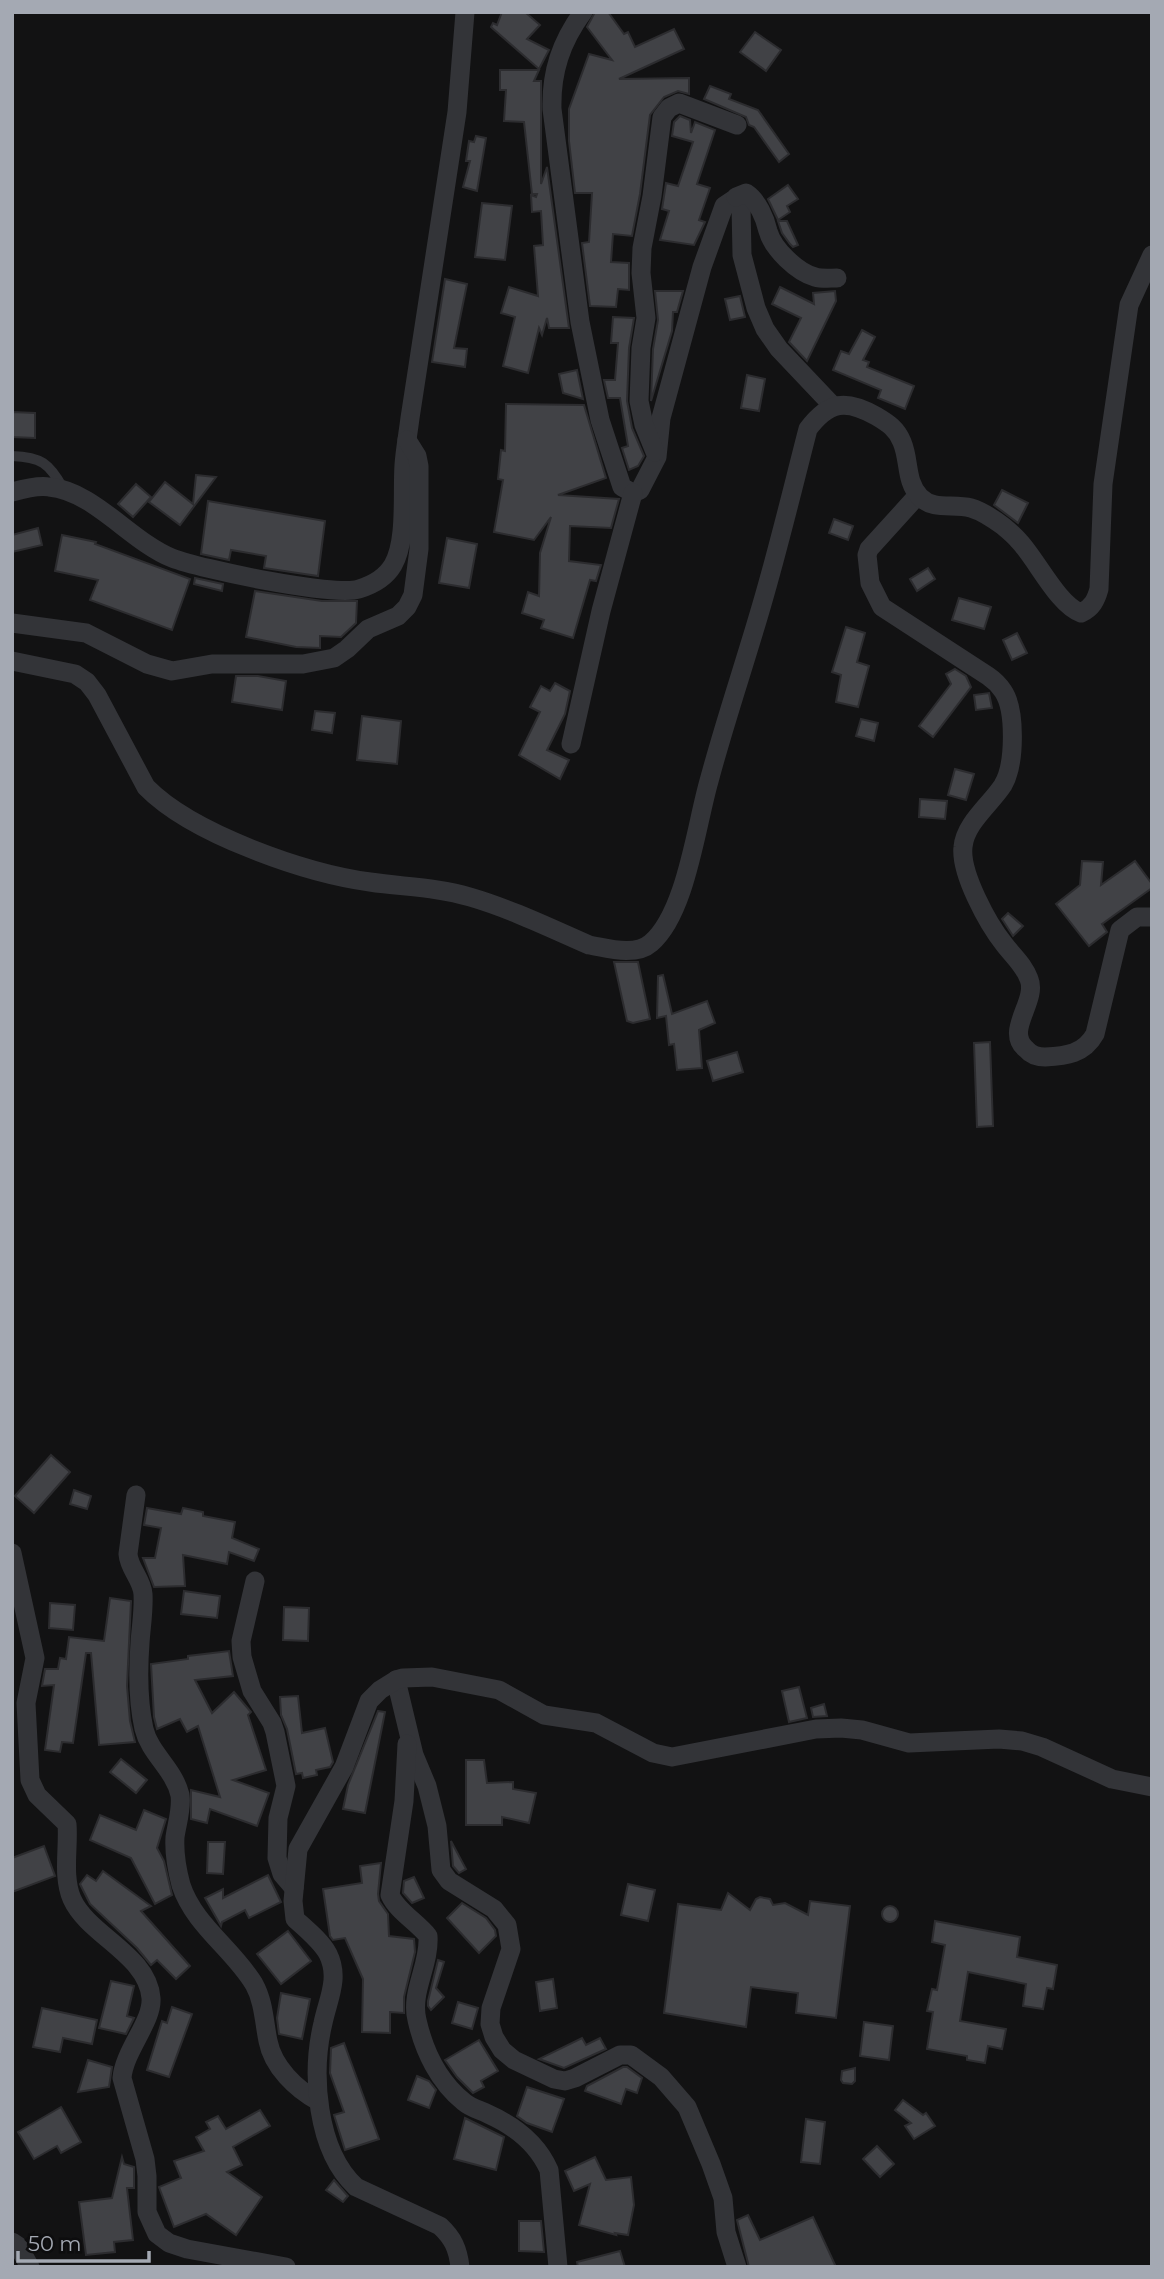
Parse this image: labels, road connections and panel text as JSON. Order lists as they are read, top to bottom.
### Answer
{
  "scale_bar": "50 m"
}
